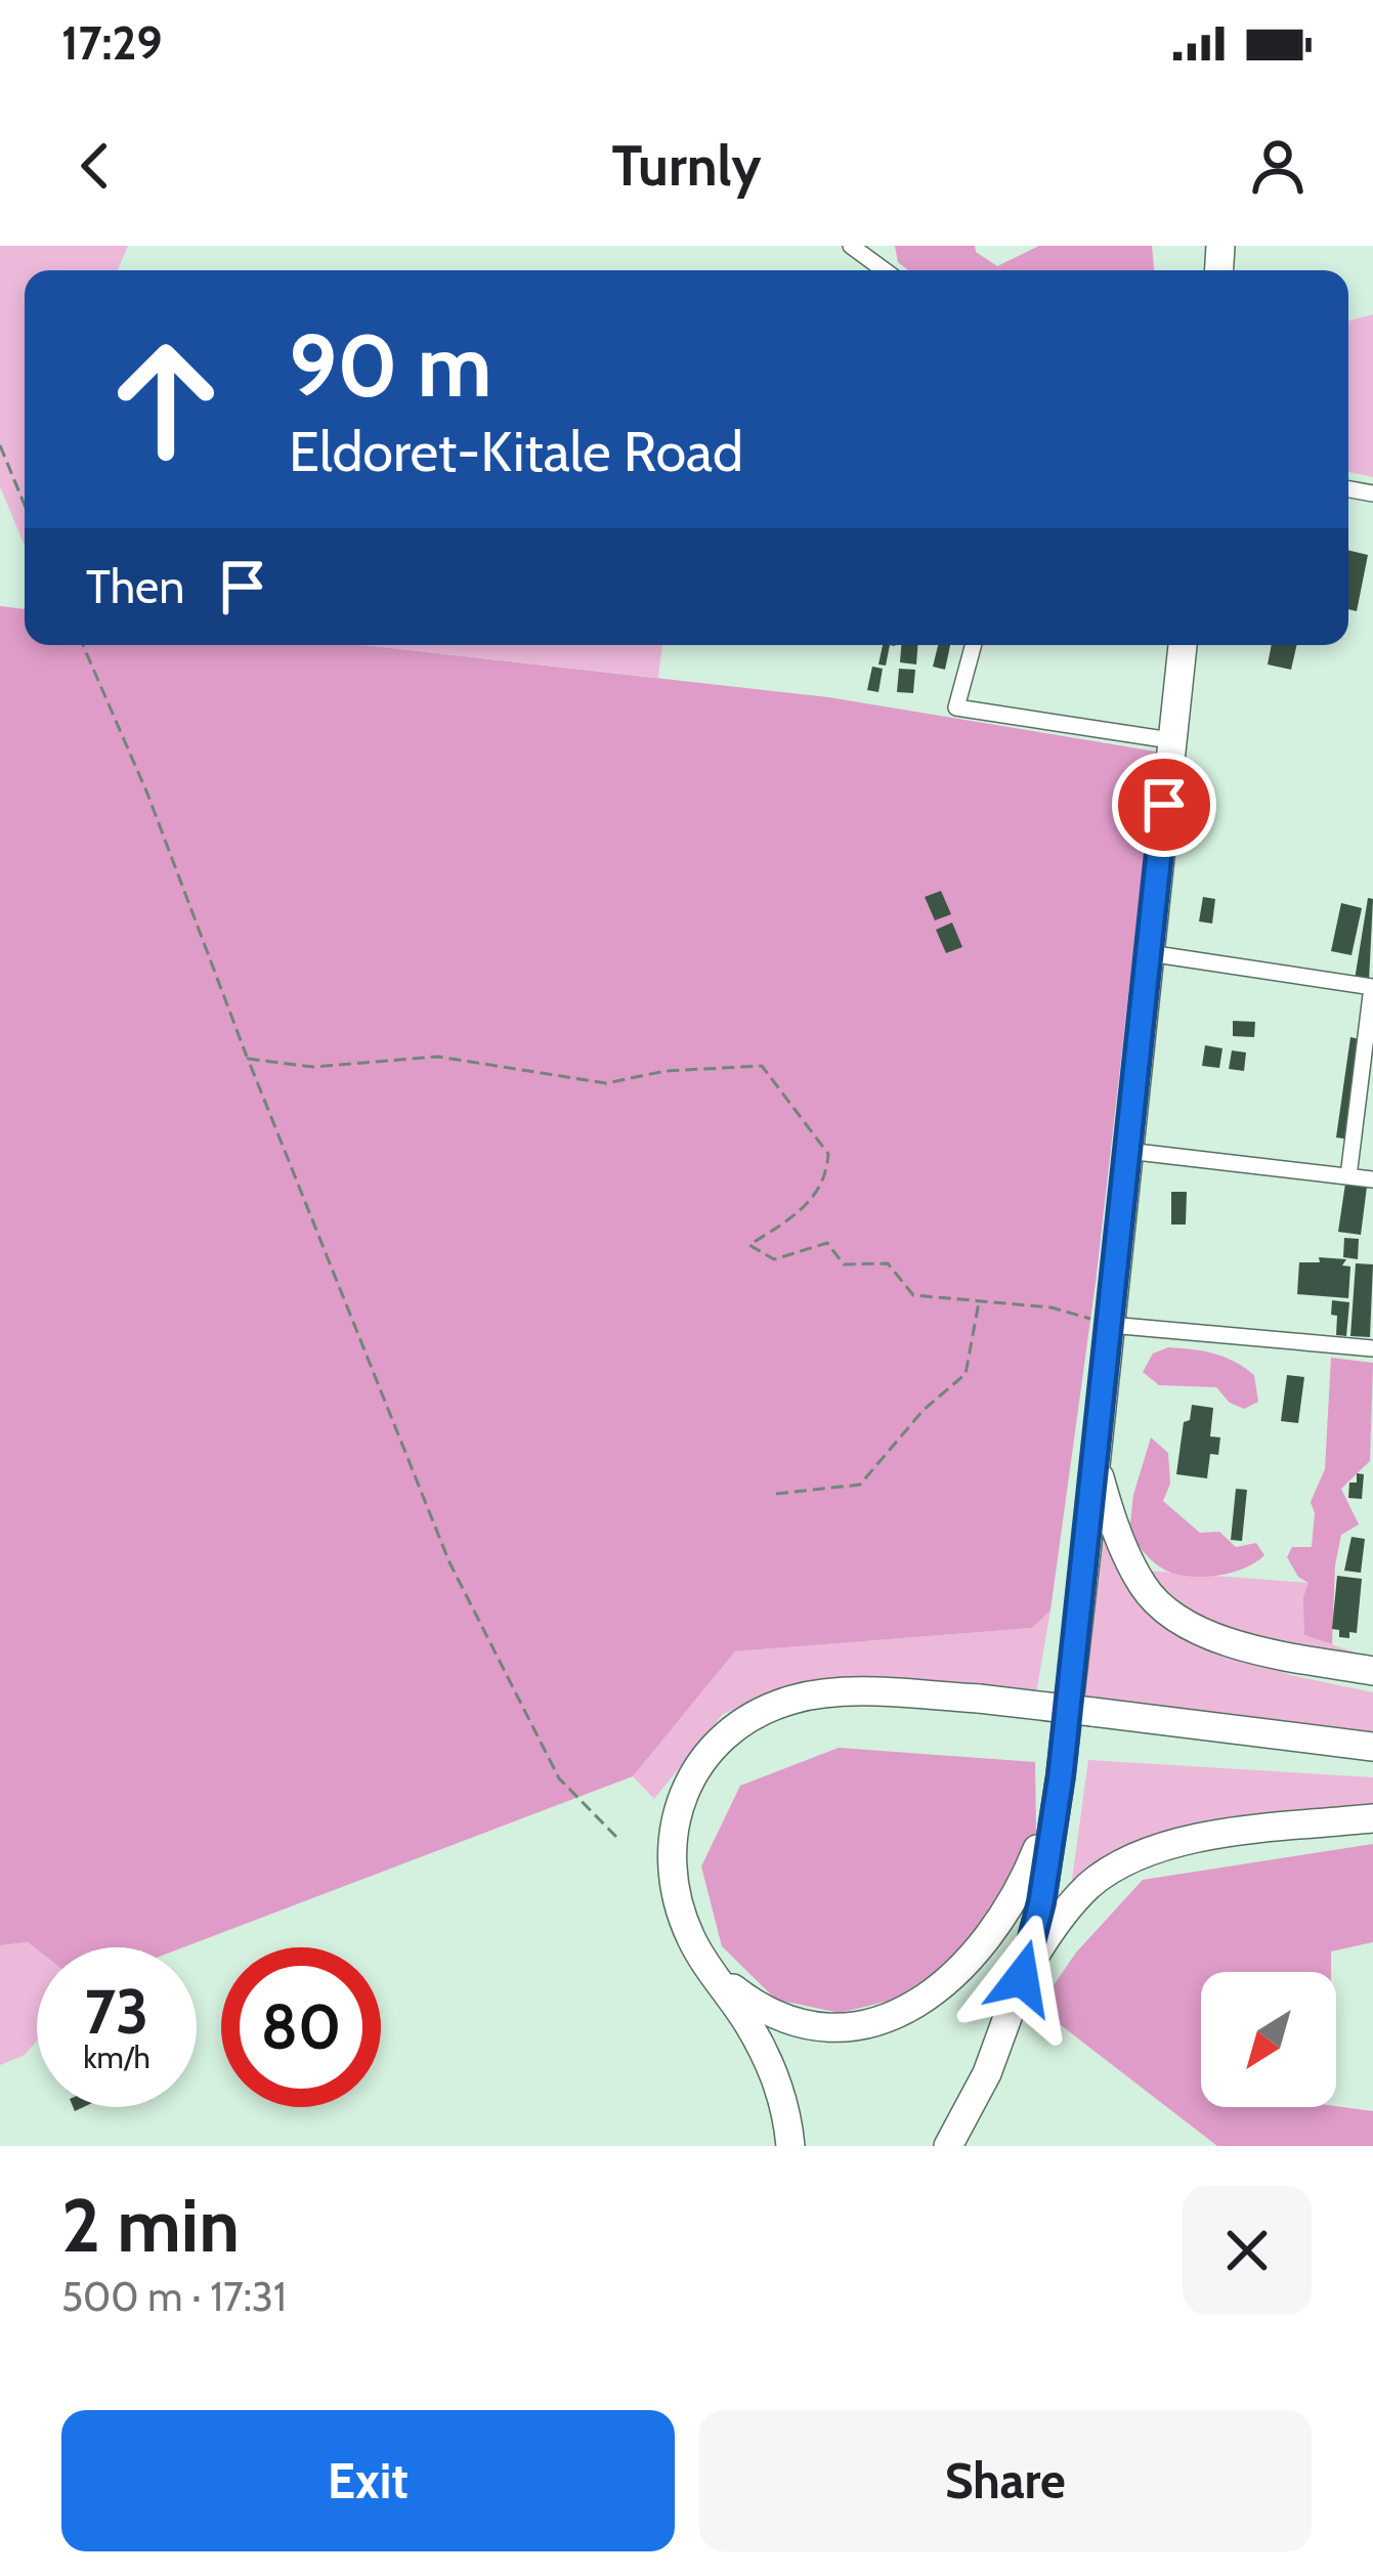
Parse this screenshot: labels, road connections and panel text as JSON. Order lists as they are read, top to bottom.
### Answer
{
  "north": "bottom left",
  "page": {
    "status": "17:29",
    "header": "Turnly",
    "turn": ["90 m", "Eldoret-Kitale Road"],
    "then": "Then",
    "speed": "73 km/h",
    "limit": "80",
    "heading": ["2 min", "500 m · 17:31"],
    "buttons": ["Exit", "Share"]
  }
}
